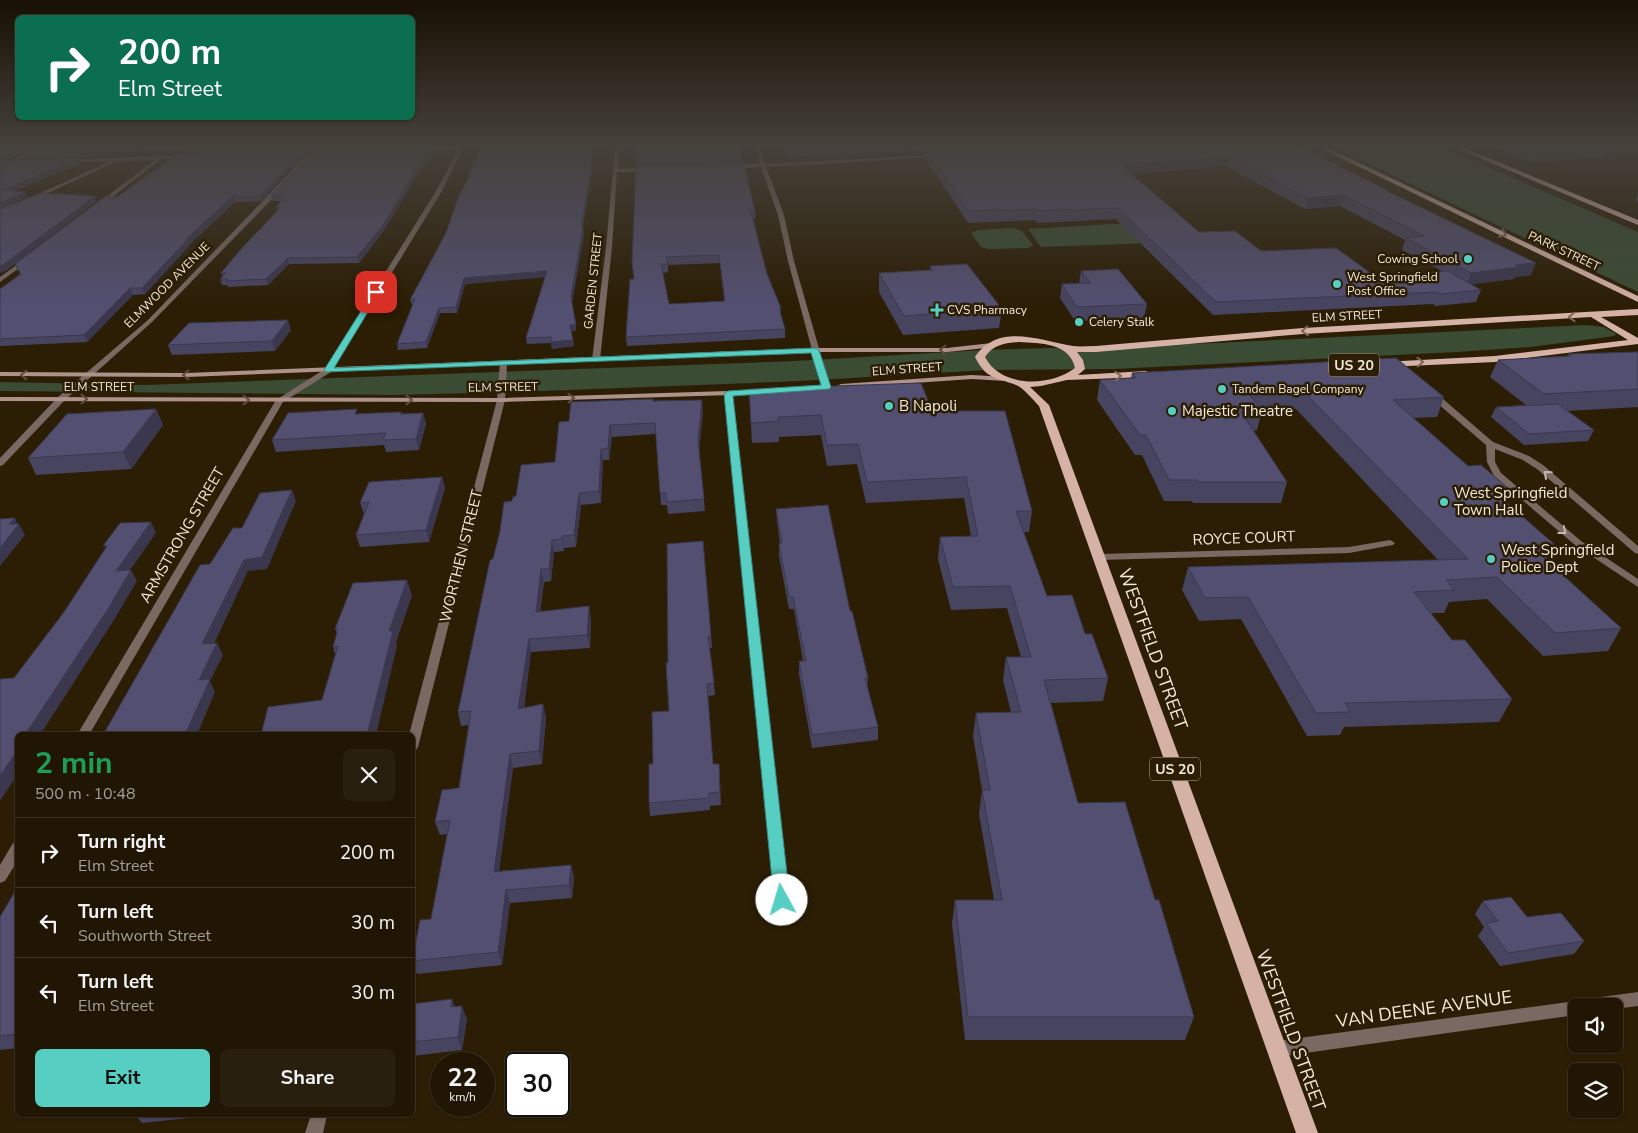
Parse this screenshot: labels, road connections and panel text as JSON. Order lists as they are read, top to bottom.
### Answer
{
  "streets": {
    "main road": [
      "PARK STREET",
      "ELM STREET",
      "US 20",
      "WESTFIELD STREET"
    ],
    "street": [
      "GARDEN STREET",
      "ELMWOOD AVENUE",
      "ARMSTRONG STREET",
      "ROYCE COURT",
      "WORTHEN STREET",
      "VAN DEENE AVENUE"
    ]
  },
  "crossings": [
    ["GARDEN STREET", "ELM STREET"],
    ["ELMWOOD AVENUE", "ELM STREET"],
    ["ELM STREET", "US 20"],
    ["ELM STREET", "ARMSTRONG STREET"],
    ["ELM STREET", "WORTHEN STREET"],
    ["US 20", "WESTFIELD STREET"],
    ["ROYCE COURT", "WESTFIELD STREET"],
    ["WESTFIELD STREET", "VAN DEENE AVENUE"]
  ],
  "places": {
    "other": [
      "Cowing School",
      "West Springfield Post Office",
      "Celery Stalk",
      "Tandem Bagel Company",
      "B Napoli",
      "Majestic Theatre",
      "West Springfield Town Hall",
      "West Springfield Police Dept"
    ],
    "health": ["CVS Pharmacy"]
  },
  "page": {
    "turn": ["200 m", "Elm Street"],
    "heading": ["2 min", "500 m · 10:48"],
    "list": [
      {
        "name": "Turn right",
        "note": "Elm Street",
        "value": "200 m"
      },
      {
        "name": "Turn left",
        "note": "Southworth Street",
        "value": "30 m"
      },
      {
        "name": "Turn left",
        "note": "Elm Street",
        "value": "30 m"
      }
    ],
    "buttons": ["Exit", "Share"],
    "speed": "22 km/h",
    "limit": "30"
  }
}
